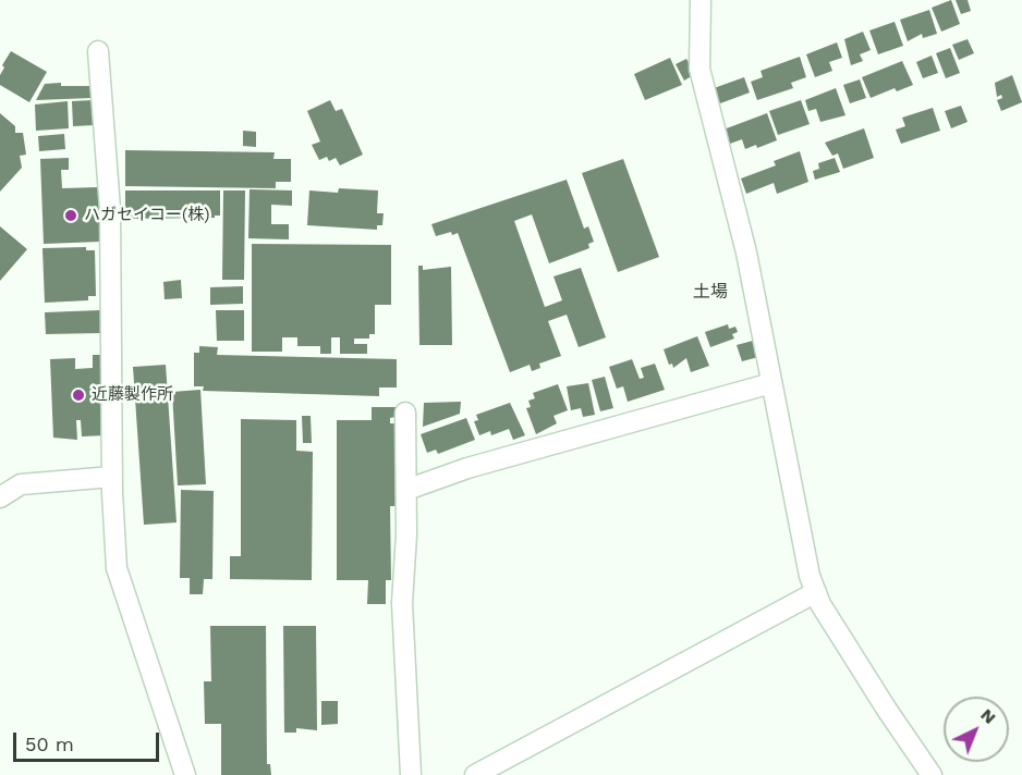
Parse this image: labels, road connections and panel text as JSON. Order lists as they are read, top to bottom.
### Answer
{
  "districts": ["土場"],
  "places": ["ハガセイコー(株)", "近藤製作所"],
  "scale_bar": "50 m",
  "north": "top right"
}
